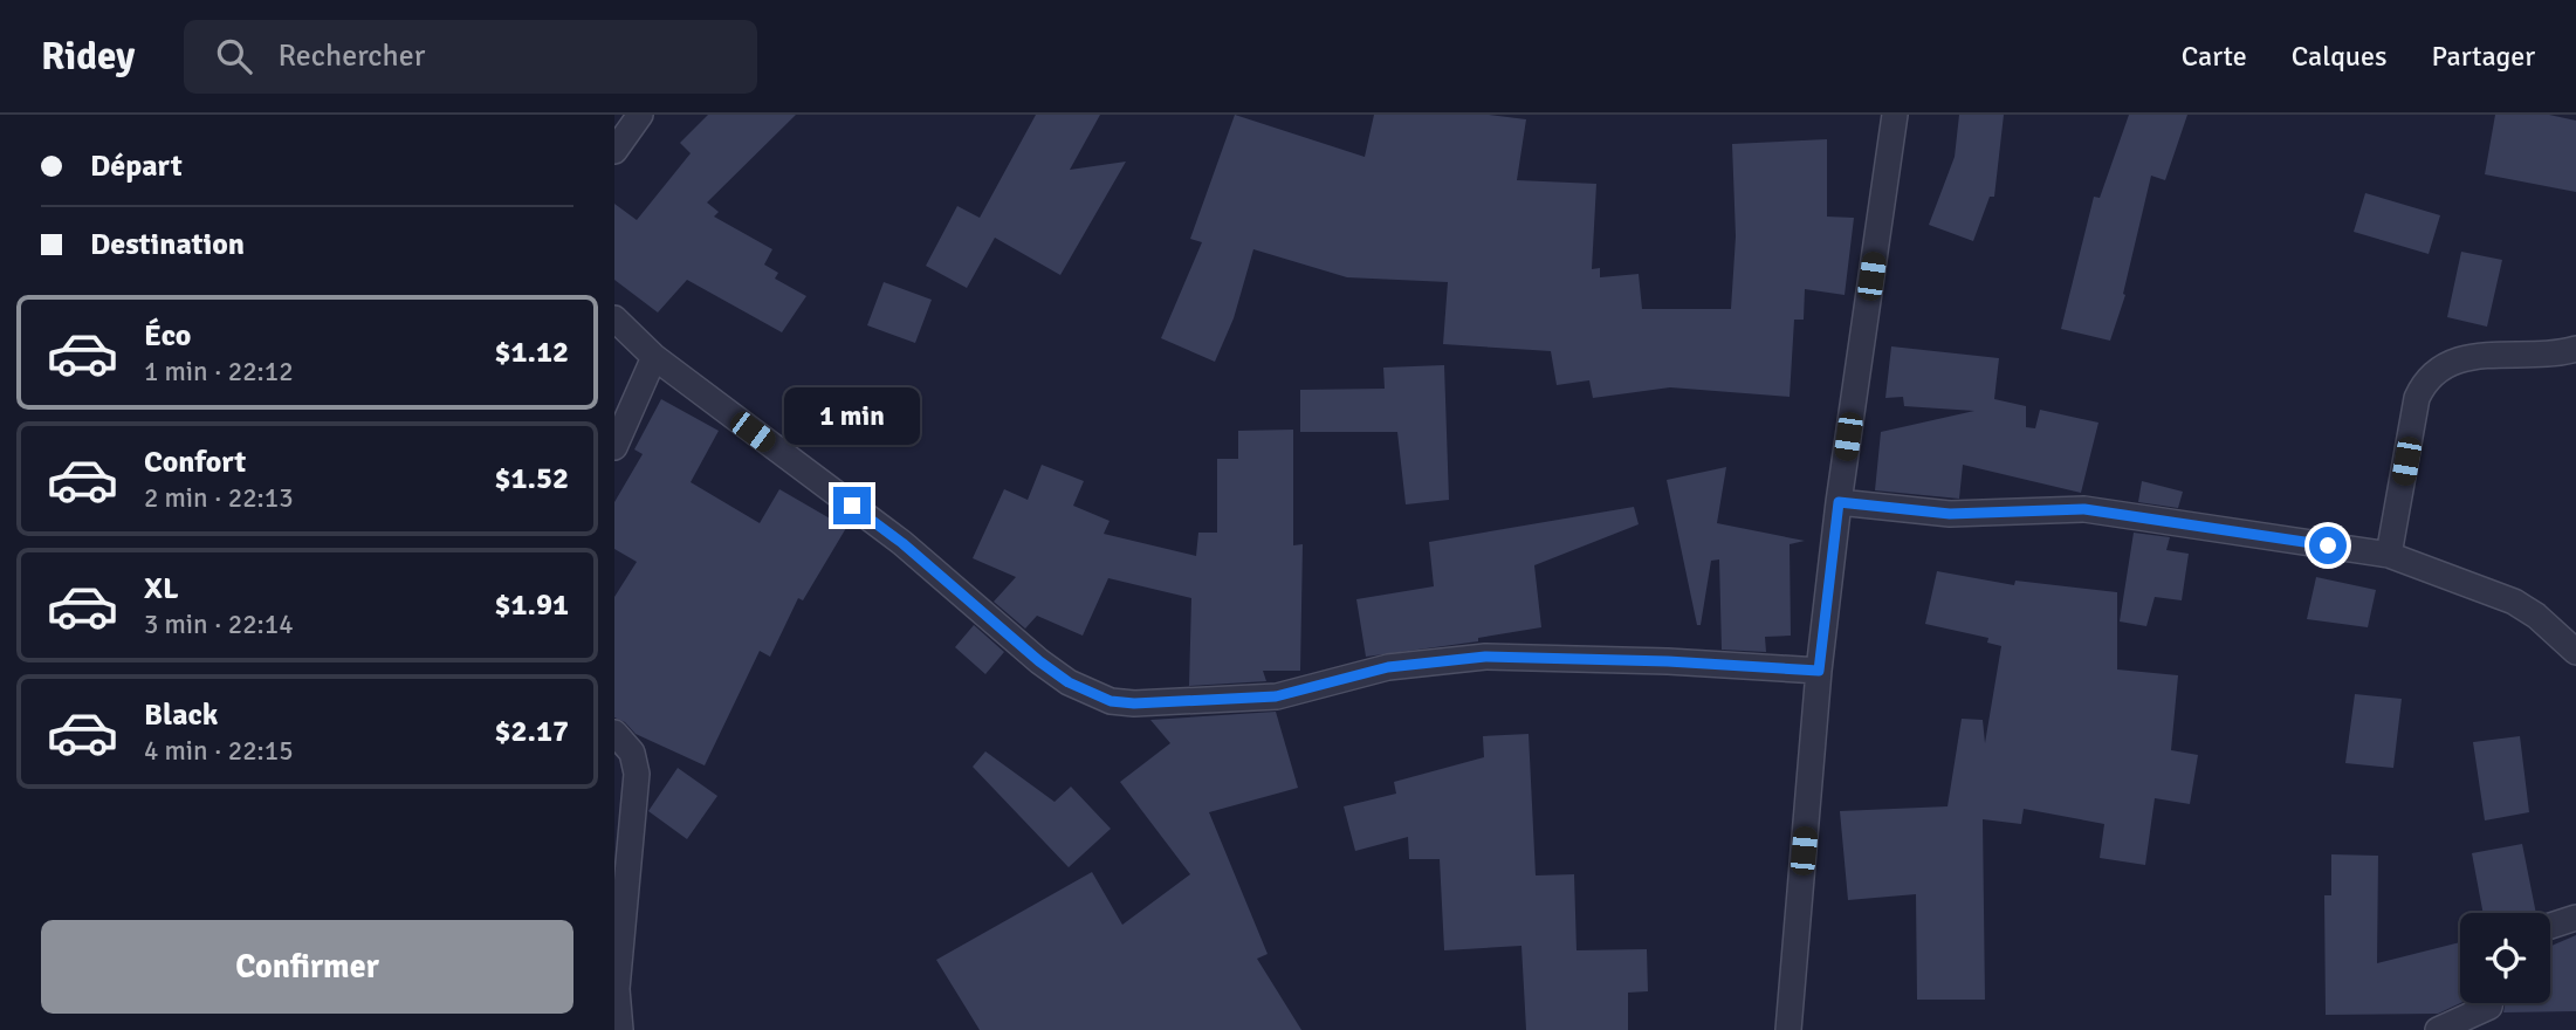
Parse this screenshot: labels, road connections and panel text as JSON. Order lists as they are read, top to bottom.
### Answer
{
  "page": {
    "header": "Ridey",
    "search": "Rechercher",
    "nav": ["Carte", "Calques", "Partager"],
    "banner": ["Départ", "Destination"],
    "list": [
      {
        "name": "Éco",
        "note": "1 min · 22:12",
        "value": "$1.12"
      },
      {
        "name": "Confort",
        "note": "2 min · 22:13",
        "value": "$1.52"
      },
      {
        "name": "XL",
        "note": "3 min · 22:14",
        "value": "$1.91"
      },
      {
        "name": "Black",
        "note": "4 min · 22:15",
        "value": "$2.17"
      }
    ],
    "bubble": "1 min",
    "buttons": "Confirmer"
  }
}
